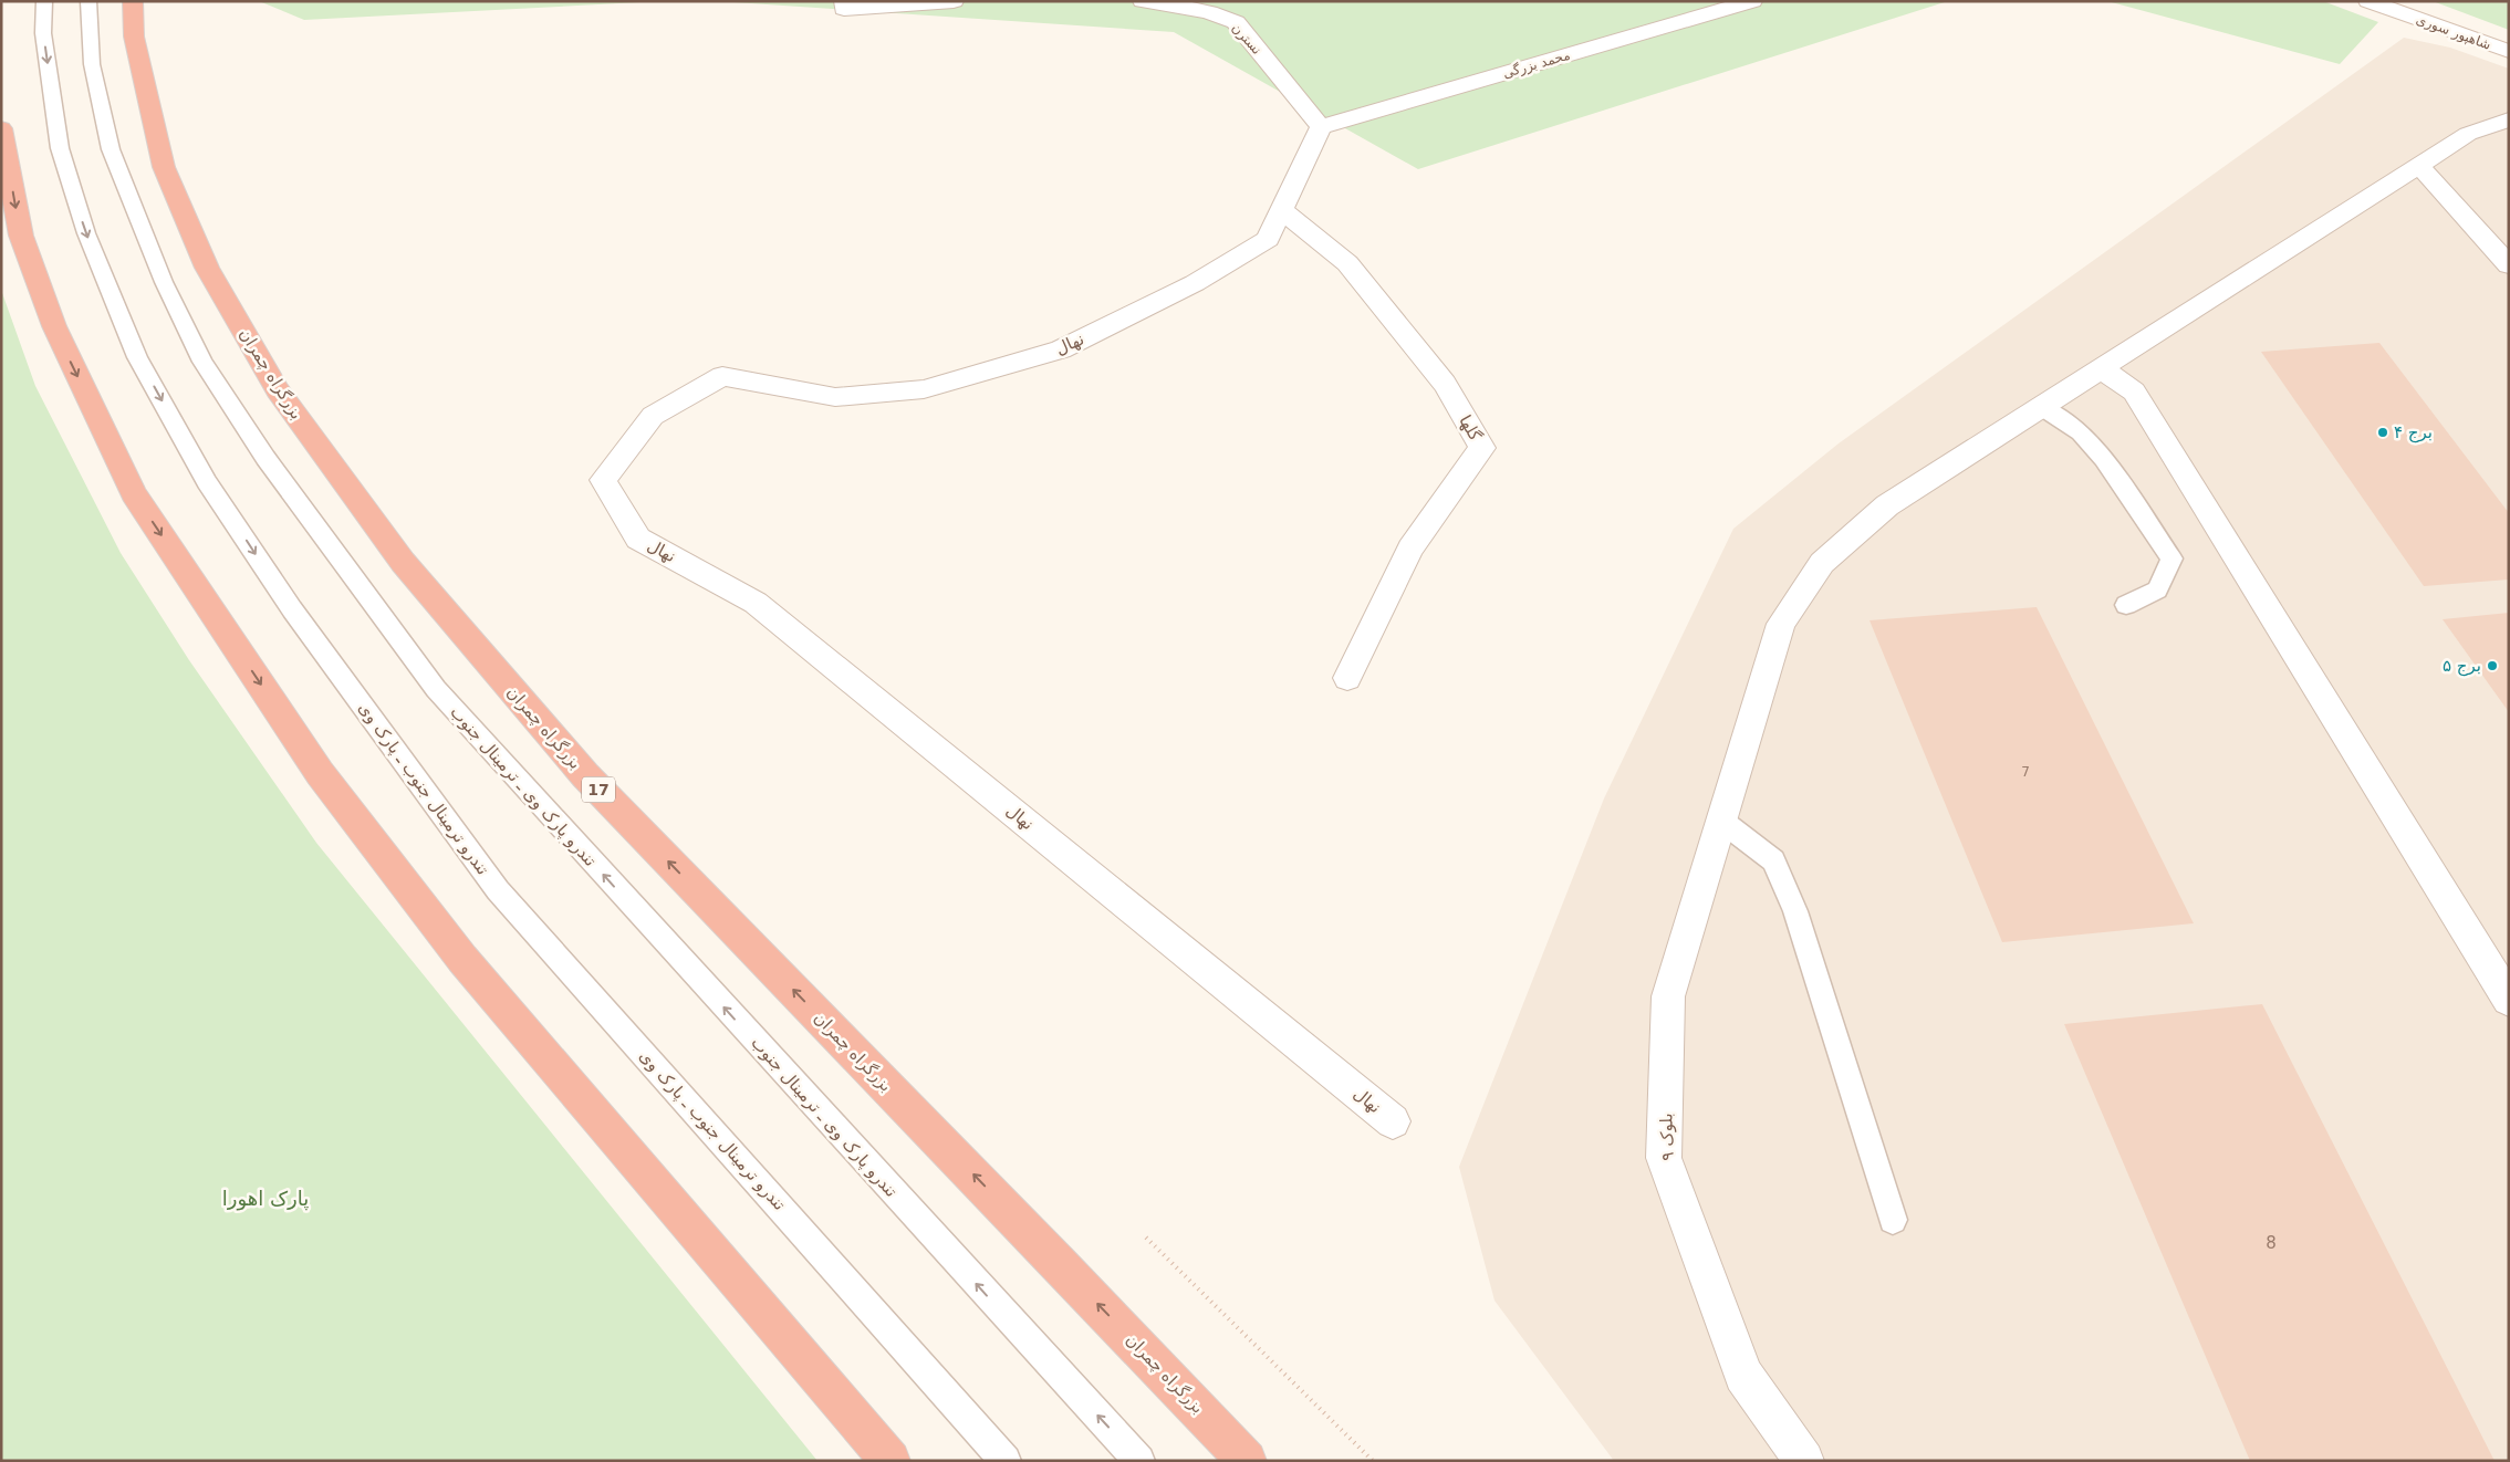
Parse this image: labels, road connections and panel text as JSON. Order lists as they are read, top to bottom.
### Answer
{
  "streets": {
    "highway": ["بزرگراه چمران", "17"],
    "street": [
      "شاهپور سوری",
      "نسترن",
      "محمد بزرگی",
      "نهال",
      "گلها",
      "بلوک ۹"
    ],
    "lane": ["تندرو پارک وی ـ ترمینال جنوب", "تندرو ترمینال جنوب ـ پارک وی"]
  },
  "crossings": [
    ["نسترن", "محمد بزرگی"],
    ["نسترن", "نهال"],
    ["محمد بزرگی", "نهال"],
    ["نهال", "گلها"]
  ],
  "one_way": ["تندرو پارک وی ـ ترمینال جنوب", "تندرو ترمینال جنوب ـ پارک وی"],
  "parks": ["پارک اهورا"],
  "places": ["برج ۴", "برج ۵"],
  "house_numbers": ["7", "8"]
}
